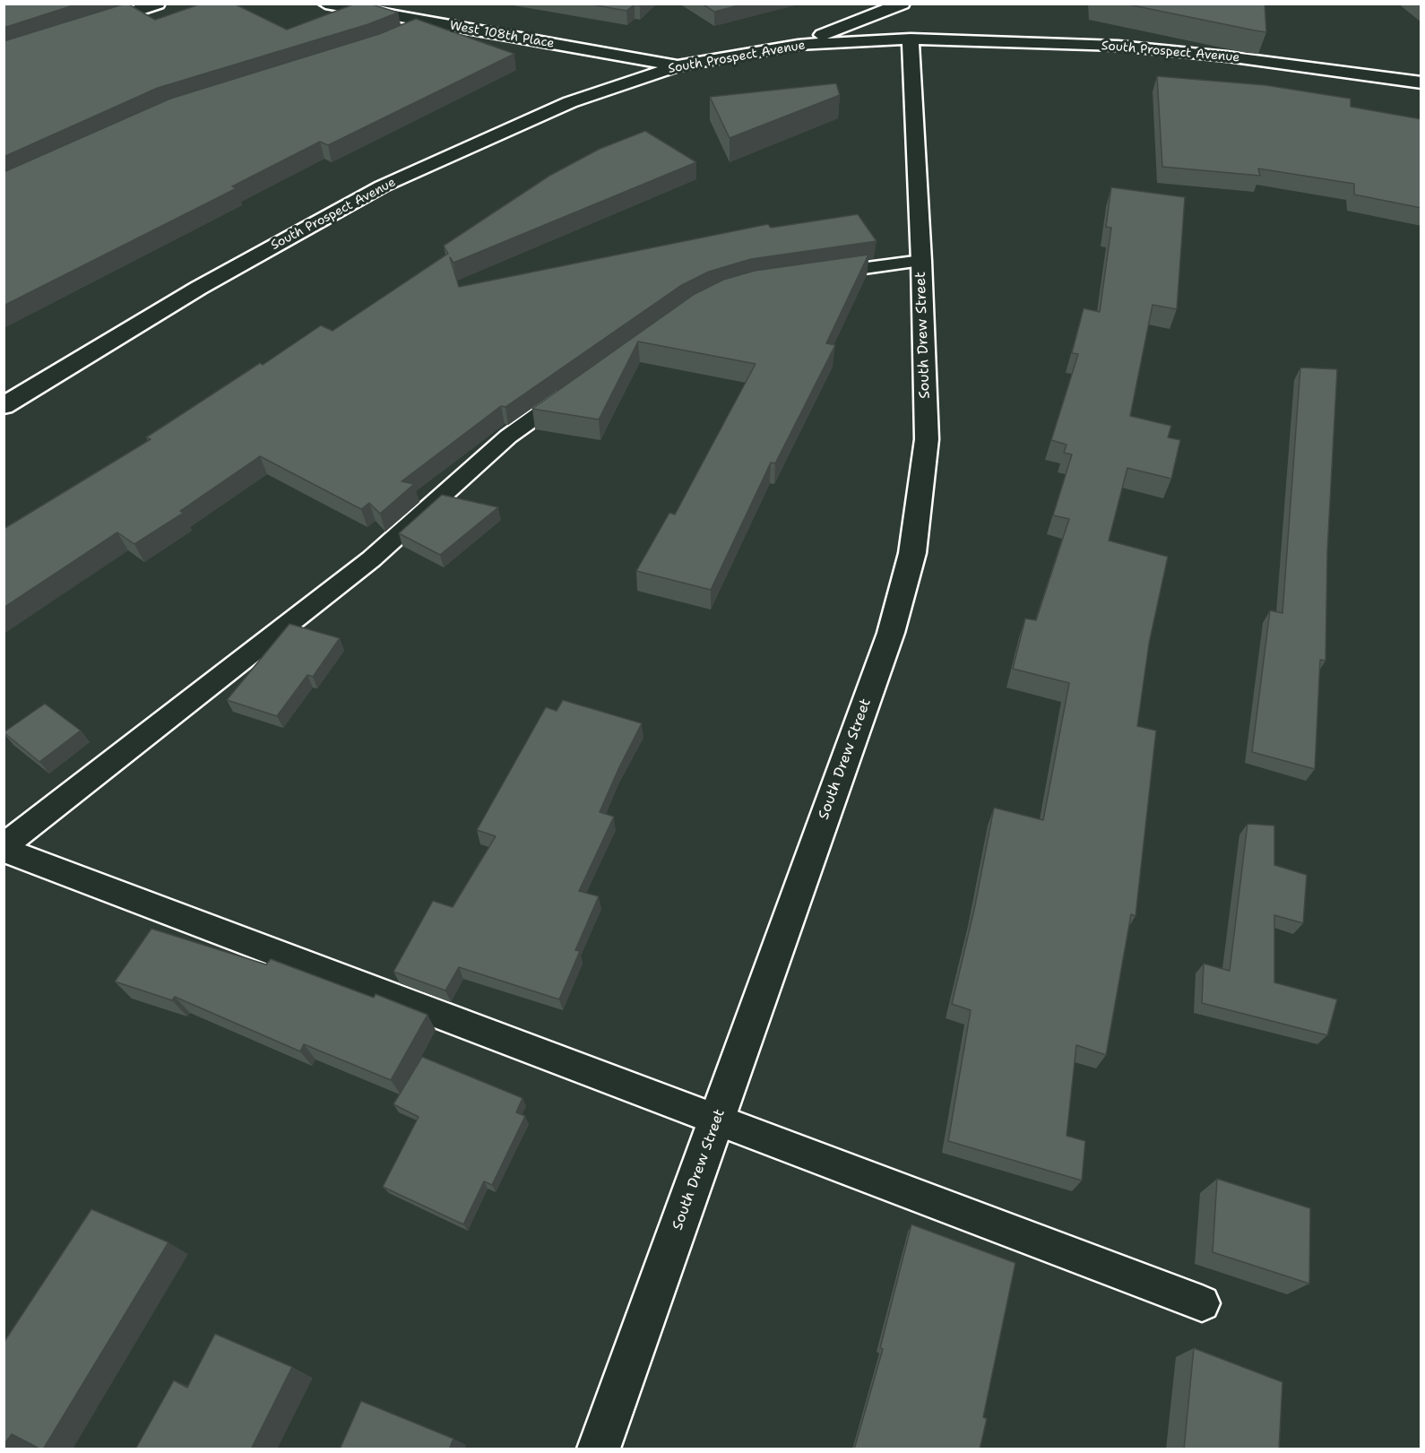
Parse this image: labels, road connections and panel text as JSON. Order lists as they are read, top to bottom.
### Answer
{
  "streets": {
    "street": ["West 108th Place", "South Prospect Avenue", "South Drew Street"]
  },
  "crossings": [
    ["West 108th Place", "South Prospect Avenue"],
    ["South Prospect Avenue", "South Drew Street"]
  ]
}
